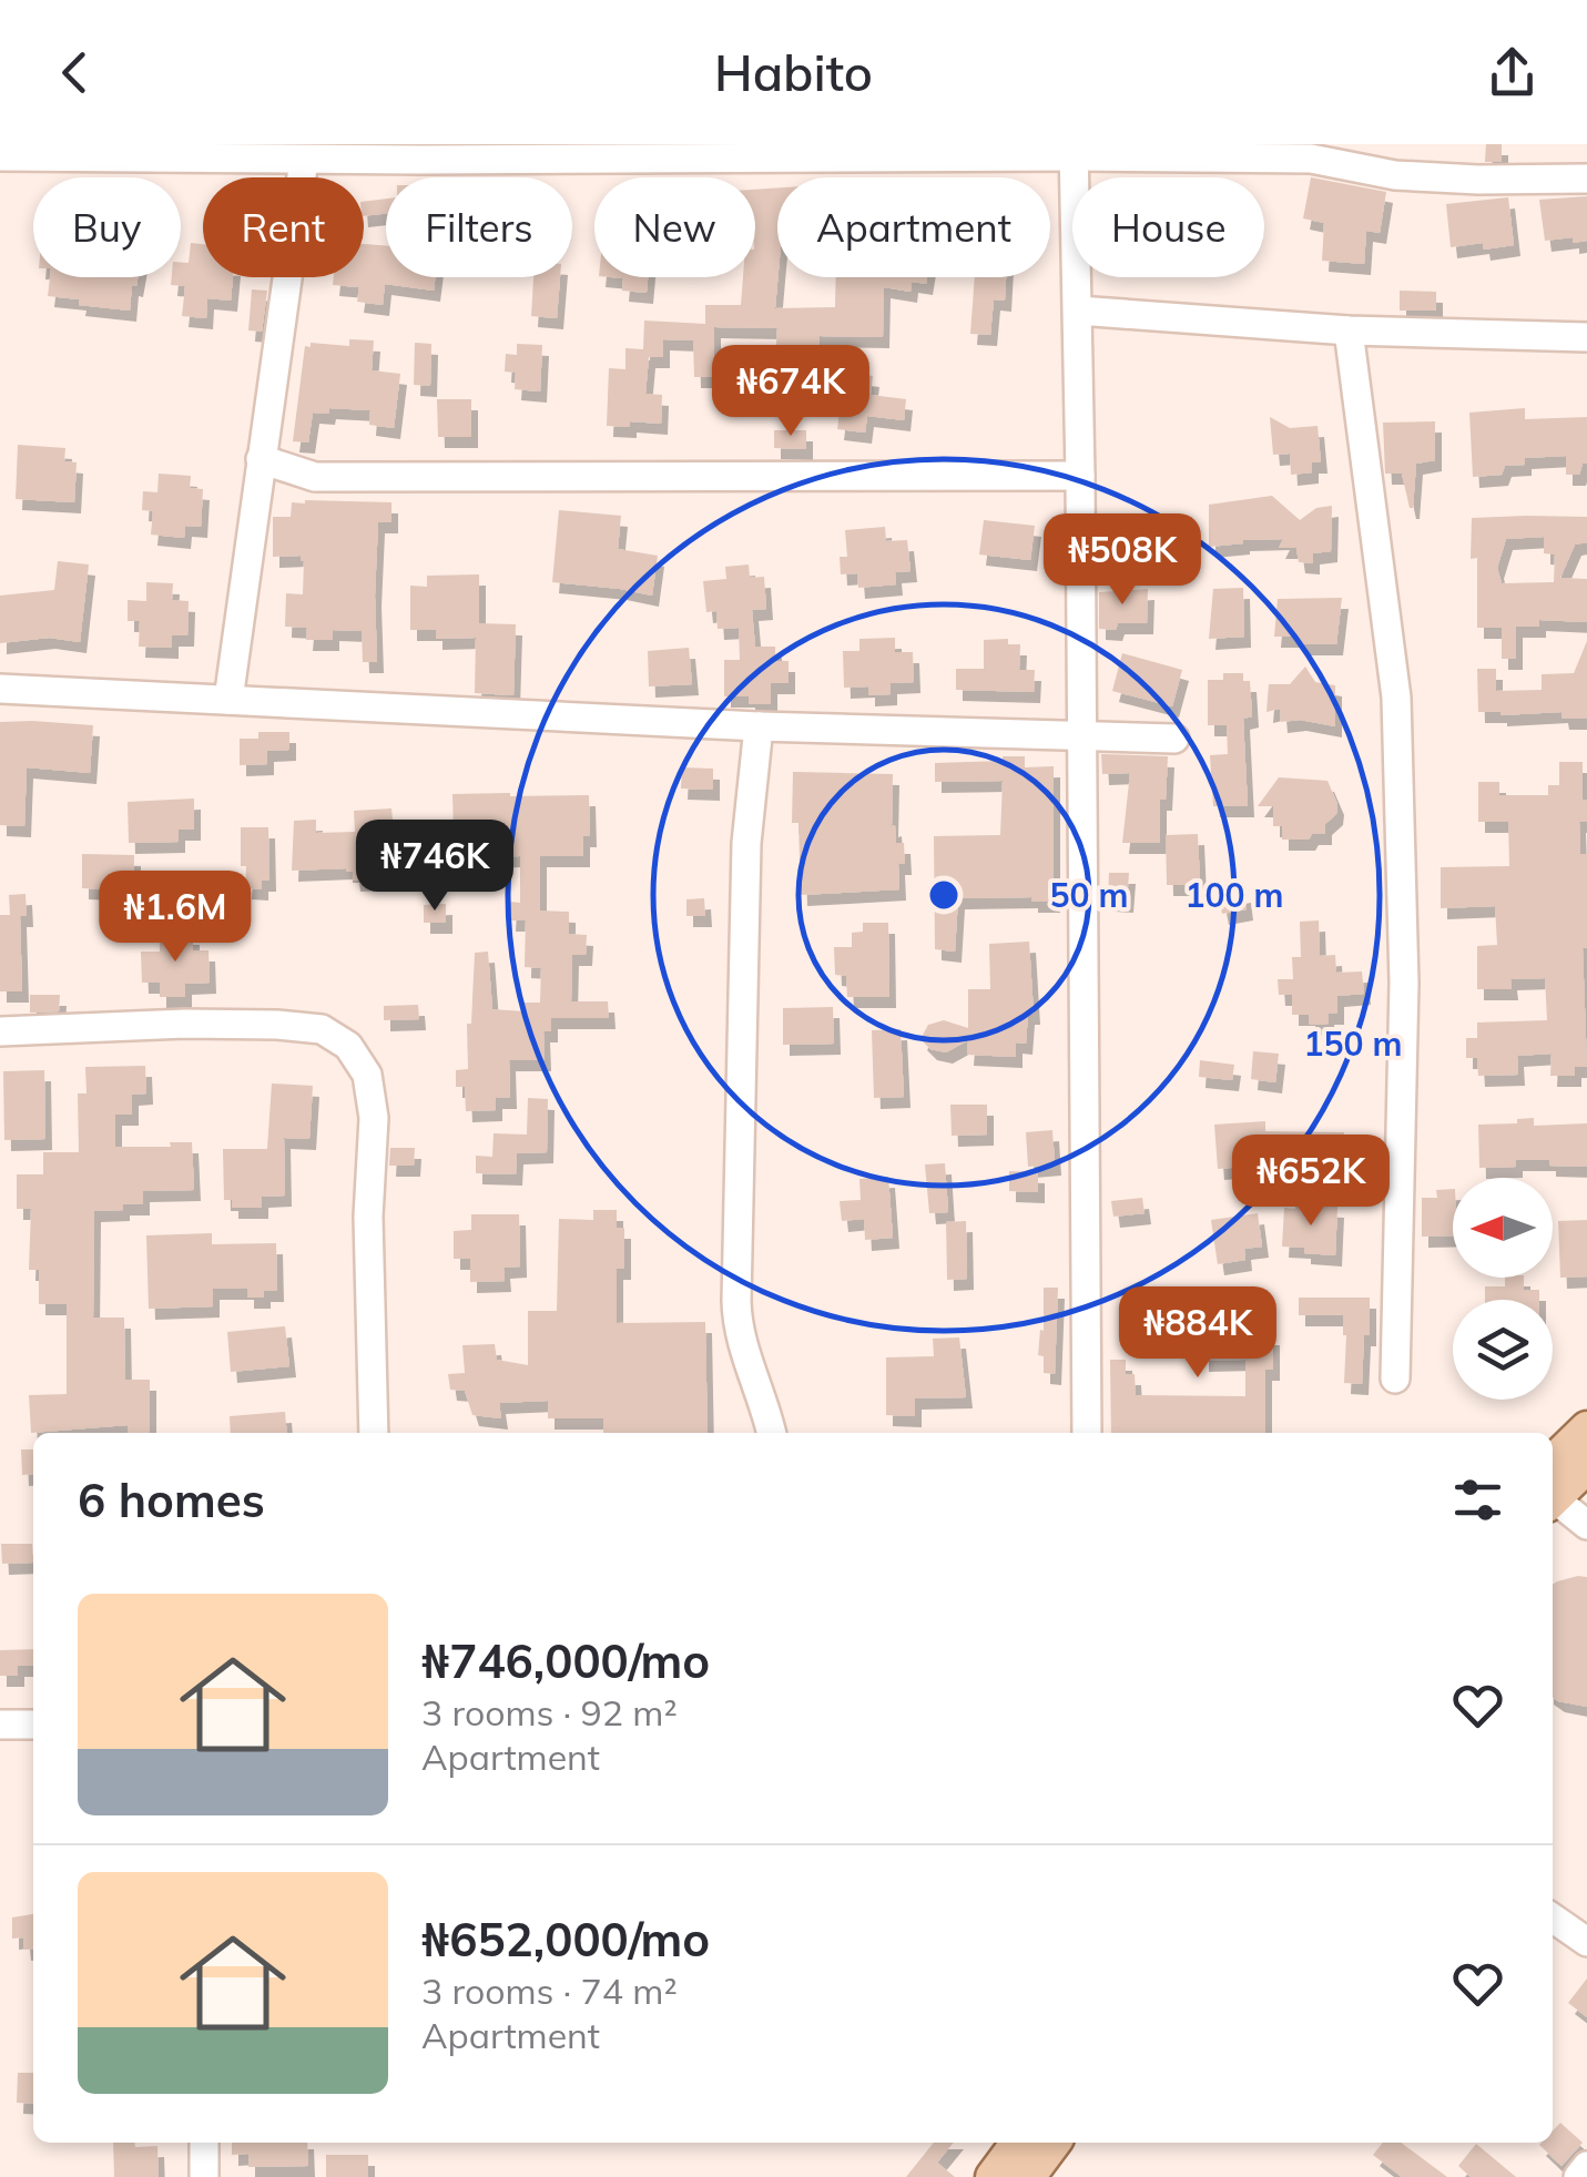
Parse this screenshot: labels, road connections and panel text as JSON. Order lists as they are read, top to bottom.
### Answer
{
  "north": "left",
  "page": {
    "header": "Habito",
    "chip": [
      "Buy",
      "Rent",
      "Filters",
      "New",
      "Apartment",
      "House"
    ],
    "price": [
      "₦674K",
      "₦508K",
      "₦746K",
      "₦1.6M",
      "₦652K",
      "₦884K"
    ],
    "heading": "6 homes",
    "list": [
      {
        "name": "₦746,000/mo",
        "note": "3 rooms · 92 m² · Apartment"
      },
      {
        "name": "₦652,000/mo",
        "note": "3 rooms · 74 m² · Apartment"
      }
    ]
  },
  "rings": ["50 m", "100 m", "150 m"]
}
